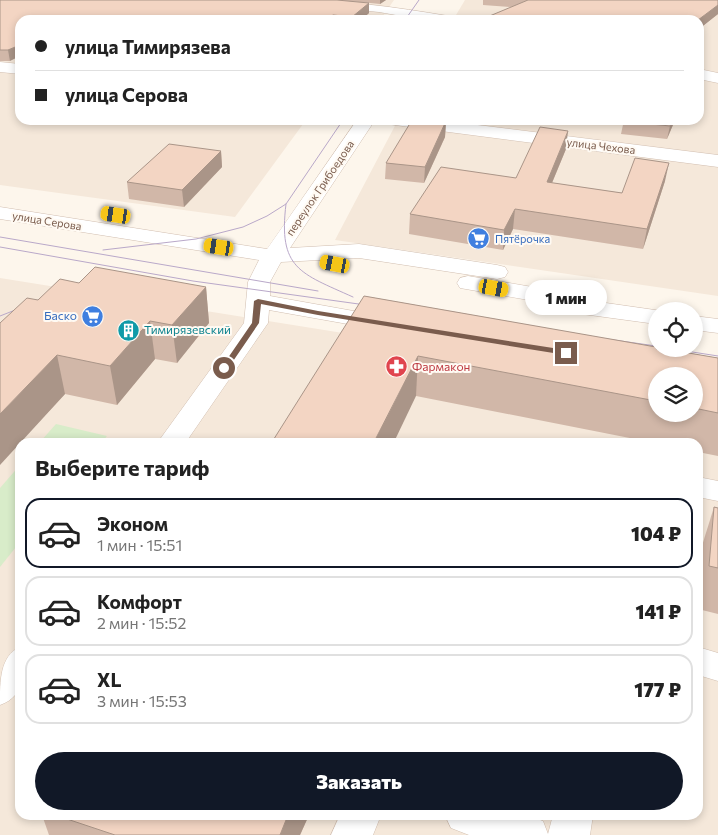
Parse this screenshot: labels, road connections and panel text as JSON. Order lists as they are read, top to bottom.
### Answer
{
  "streets": {
    "street": ["улица Чехова", "переулок Грибоедова", "улица Серова"]
  },
  "crossings": [
    ["переулок Грибоедова", "улица Серова"]
  ],
  "places": {
    "supermarket": ["Пятёрочка", "Баско"],
    "building": ["Тимирязевский"],
    "pharmacy": ["Фармакон"]
  },
  "page": {
    "banner": ["улица Тимирязева", "улица Серова"],
    "bubble": "1 мин",
    "heading": "Выберите тариф",
    "list": [
      {
        "name": "Эконом",
        "note": "1 мин · 15:51",
        "value": "104 ₽"
      },
      {
        "name": "Комфорт",
        "note": "2 мин · 15:52",
        "value": "141 ₽"
      },
      {
        "name": "XL",
        "note": "3 мин · 15:53",
        "value": "177 ₽"
      }
    ],
    "buttons": "Заказать"
  }
}
